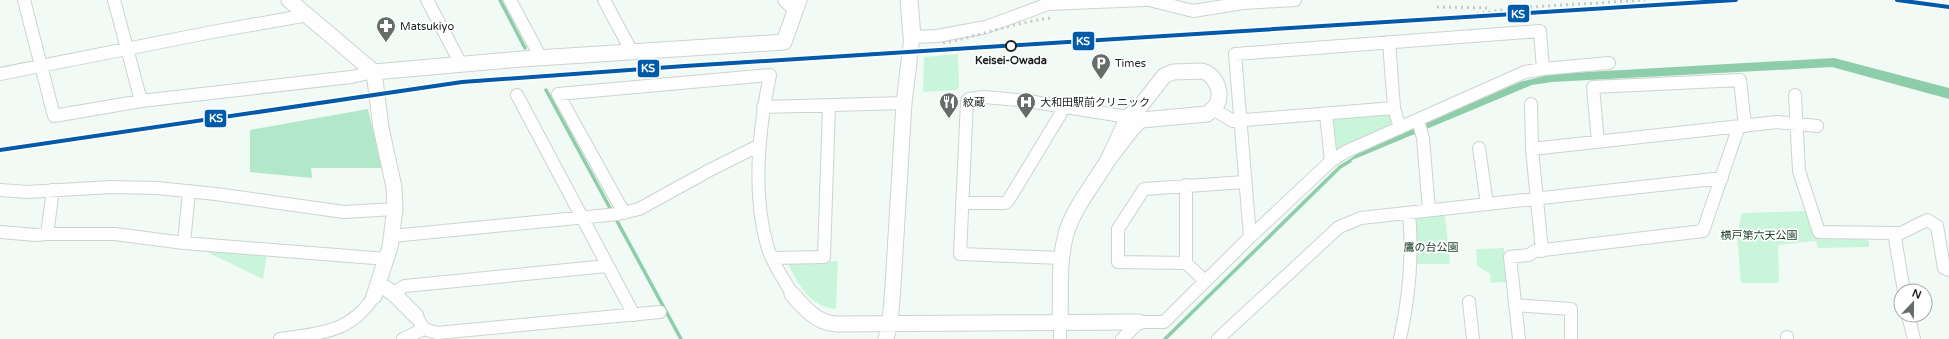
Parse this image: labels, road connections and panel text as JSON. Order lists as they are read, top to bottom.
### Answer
{
  "parks": ["横戸第六天公園", "鷹の台公園"],
  "places": {
    "pharmacy": ["Matsukiyo"],
    "other": ["Keisei-Owada"],
    "parking": ["Times"],
    "restaurant": ["紋蔵"],
    "hospital": ["大和田駅前クリニック"]
  },
  "lines": ["transit line KS"],
  "north": "top"
}
